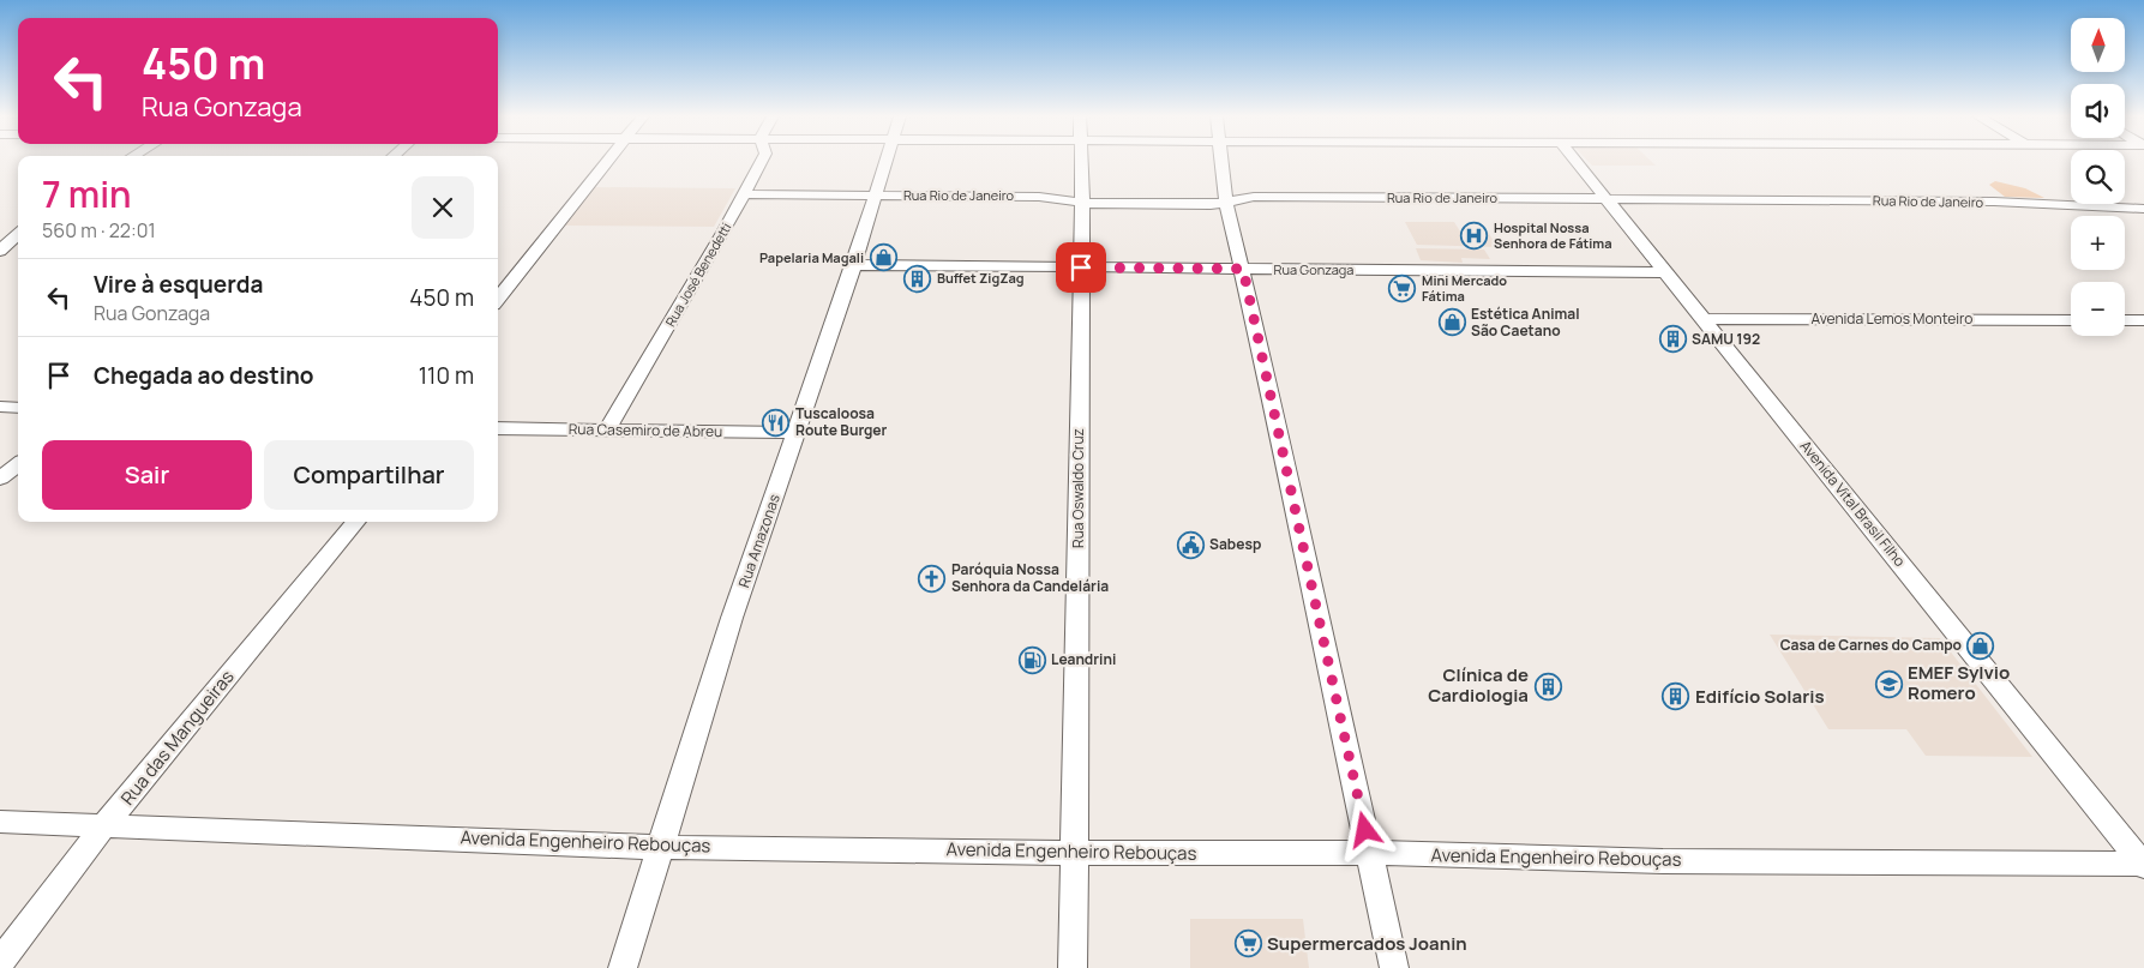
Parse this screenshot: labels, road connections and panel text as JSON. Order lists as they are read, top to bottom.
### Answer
{
  "streets": {
    "street": [
      "Rua Rio de Janeiro",
      "Rua Gonzaga",
      "Rua José Benedetti",
      "Avenida Lemos Monteiro",
      "Rua Casemiro de Abreu",
      "Rua Oswaldo Cruz",
      "Avenida Vital Brasil Filho",
      "Rua Amazonas",
      "Rua das Mangueiras",
      "Avenida Engenheiro Rebouças"
    ]
  },
  "crossings": [
    ["Rua Rio de Janeiro", "Rua José Benedetti"],
    ["Rua Rio de Janeiro", "Rua Oswaldo Cruz"],
    ["Rua Rio de Janeiro", "Avenida Vital Brasil Filho"],
    ["Rua Rio de Janeiro", "Rua Amazonas"],
    ["Rua Gonzaga", "Rua Oswaldo Cruz"],
    ["Rua Gonzaga", "Avenida Vital Brasil Filho"],
    ["Rua Gonzaga", "Rua Amazonas"],
    ["Rua José Benedetti", "Rua Casemiro de Abreu"],
    ["Avenida Lemos Monteiro", "Avenida Vital Brasil Filho"],
    ["Rua Casemiro de Abreu", "Rua Amazonas"],
    ["Rua Oswaldo Cruz", "Avenida Engenheiro Rebouças"],
    ["Avenida Vital Brasil Filho", "Avenida Engenheiro Rebouças"],
    ["Rua Amazonas", "Avenida Engenheiro Rebouças"],
    ["Rua das Mangueiras", "Avenida Engenheiro Rebouças"]
  ],
  "places": {
    "hospital": ["Hospital Nossa Senhora de Fátima"],
    "shop": ["Papelaria Magali", "Estética Animal São Caetano", "Casa de Carnes do Campo"],
    "building": [
      "Buffet ZigZag",
      "SAMU 192",
      "Clínica de Cardiologia",
      "Edifício Solaris"
    ],
    "supermarket": ["Mini Mercado Fátima", "Supermercados Joanin"],
    "restaurant": ["Tuscaloosa Route Burger"],
    "public building": ["Sabesp"],
    "church": ["Paróquia Nossa Senhora da Candelária"],
    "fuel station": ["Leandrini"],
    "school or university": ["EMEF Sylvio Romero"]
  },
  "north": "top",
  "page": {
    "map_buttons": ["+", "−"],
    "turn": ["450 m", "Rua Gonzaga"],
    "heading": ["7 min", "560 m · 22:01"],
    "list": [
      {
        "name": "Vire à esquerda",
        "note": "Rua Gonzaga",
        "value": "450 m"
      },
      {
        "name": "Chegada ao destino",
        "value": "110 m"
      }
    ],
    "buttons": ["Sair", "Compartilhar"]
  }
}
